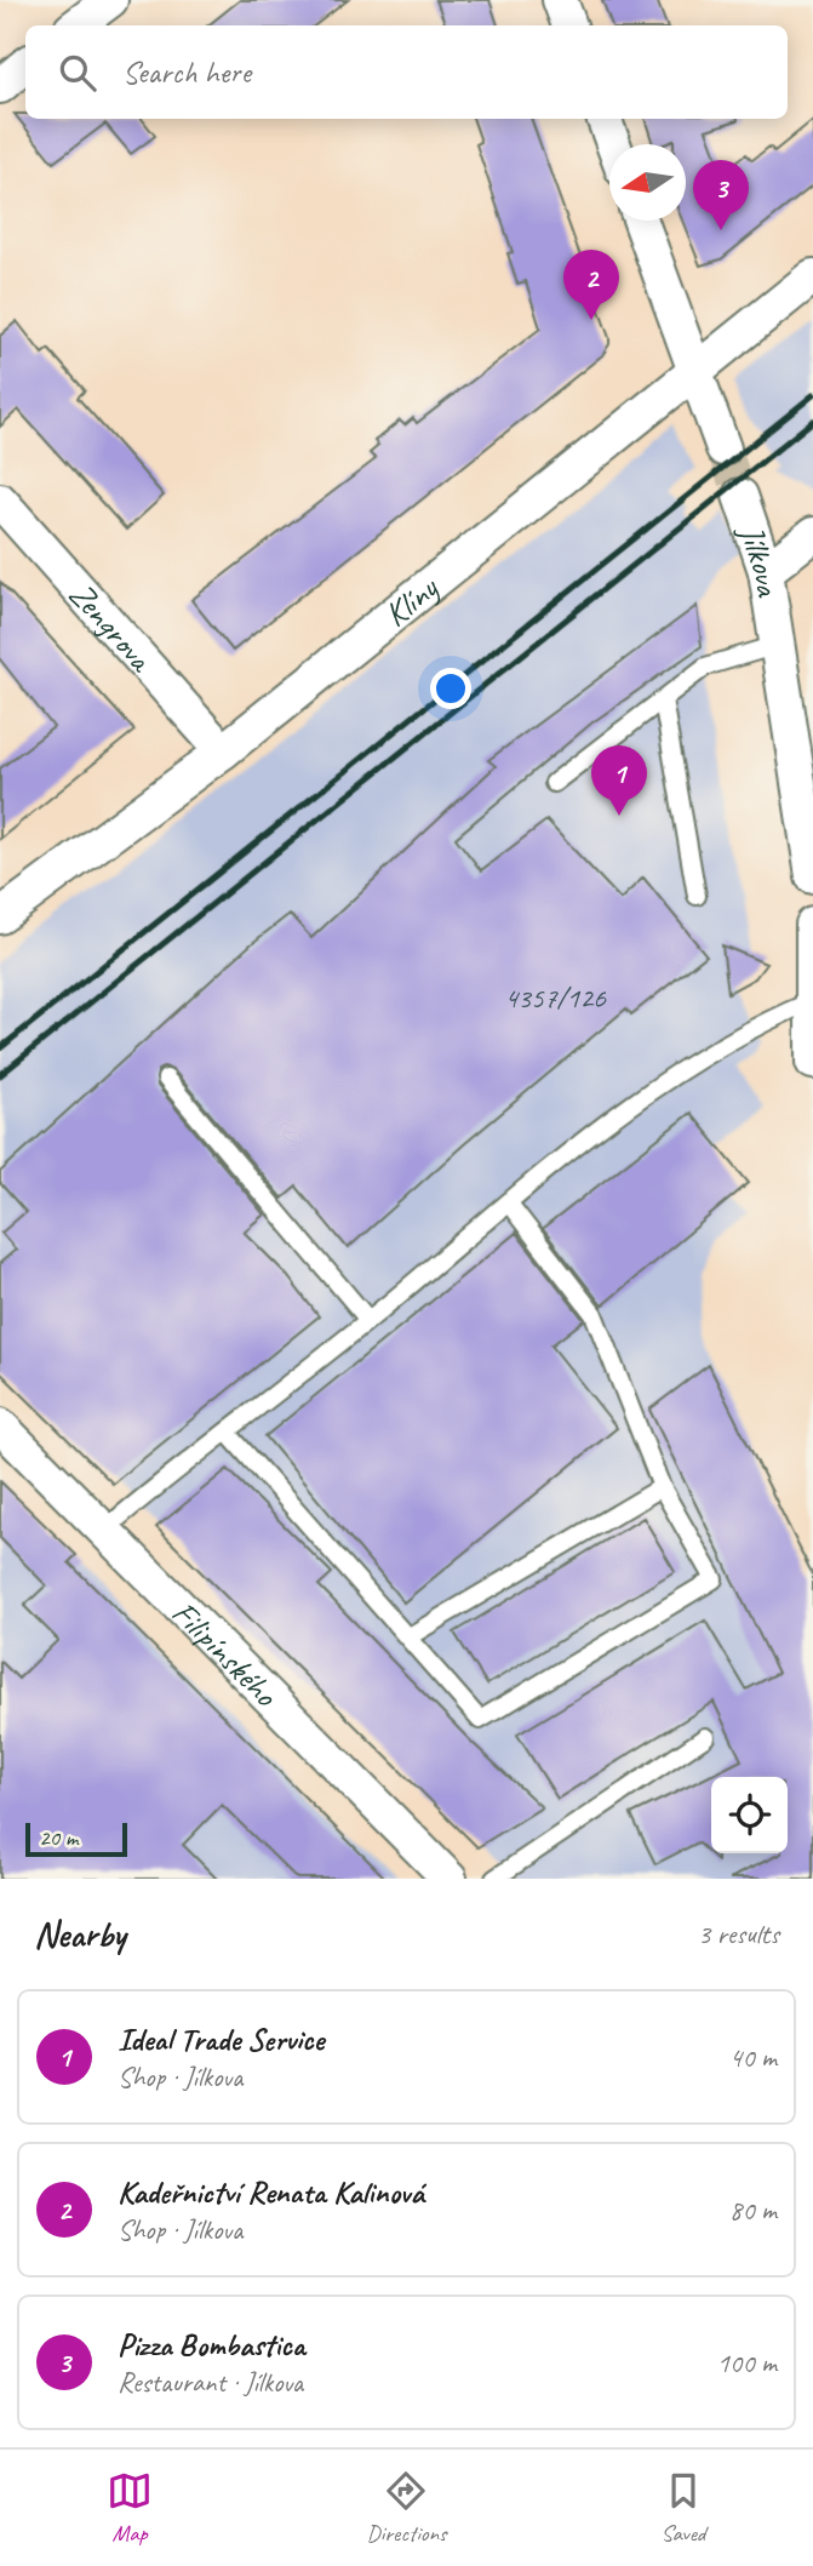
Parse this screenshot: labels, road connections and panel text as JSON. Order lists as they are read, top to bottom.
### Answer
{
  "streets": {
    "street": [
      "Jílkova",
      "Klíny",
      "Zengrova",
      "Filipínského"
    ]
  },
  "crossings": [
    ["Klíny", "Zengrova"]
  ],
  "house_numbers": ["4357/126"],
  "scale_bar": "20 m",
  "north": "left",
  "page": {
    "search": "Search here",
    "pins": ["3", "2", "1"],
    "scale": "20 m",
    "heading": ["Nearby", "3 results"],
    "list": [
      {
        "mark": "1",
        "name": "Ideal Trade Service",
        "note": "Shop · Jílkova",
        "value": "40 m"
      },
      {
        "mark": "2",
        "name": "Kadeřnictví Renata Kalinová",
        "note": "Shop · Jílkova",
        "value": "80 m"
      },
      {
        "mark": "3",
        "name": "Pizza Bombastica",
        "note": "Restaurant · Jílkova",
        "value": "100 m"
      }
    ],
    "nav": ["Map", "Directions", "Saved"]
  }
}
